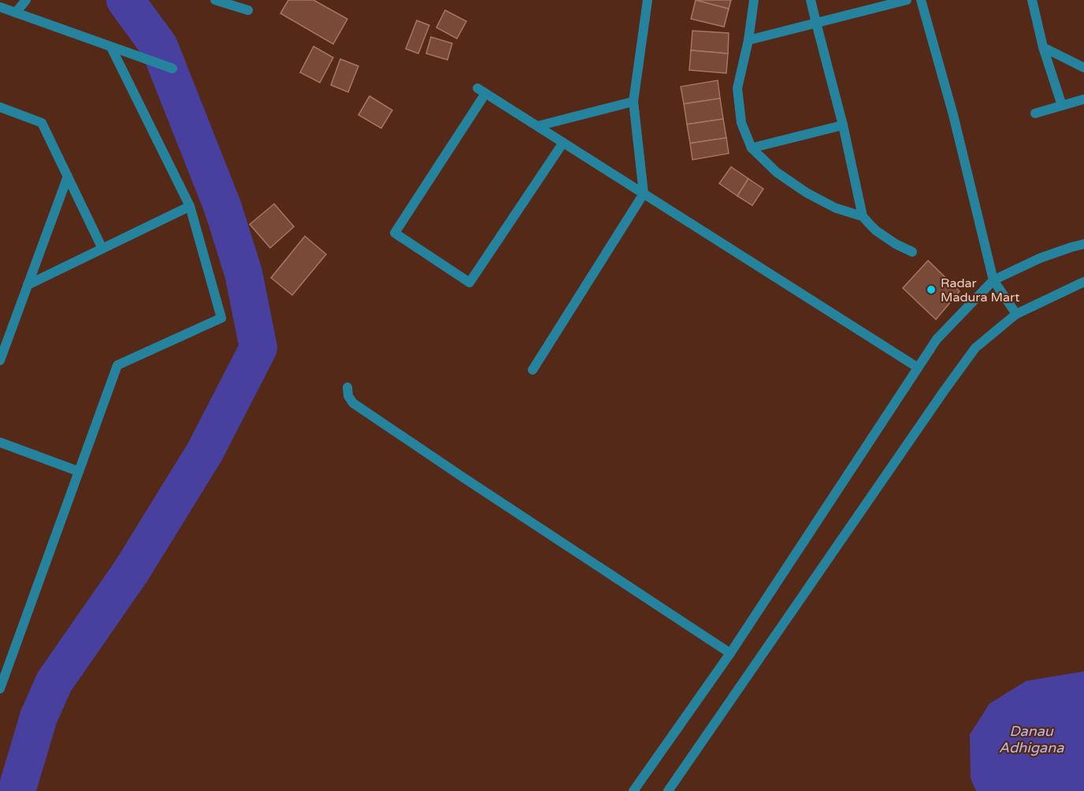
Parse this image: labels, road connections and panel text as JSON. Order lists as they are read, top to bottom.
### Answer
{
  "water": ["Danau Adhigana"],
  "places": ["Radar Madura Mart"]
}
